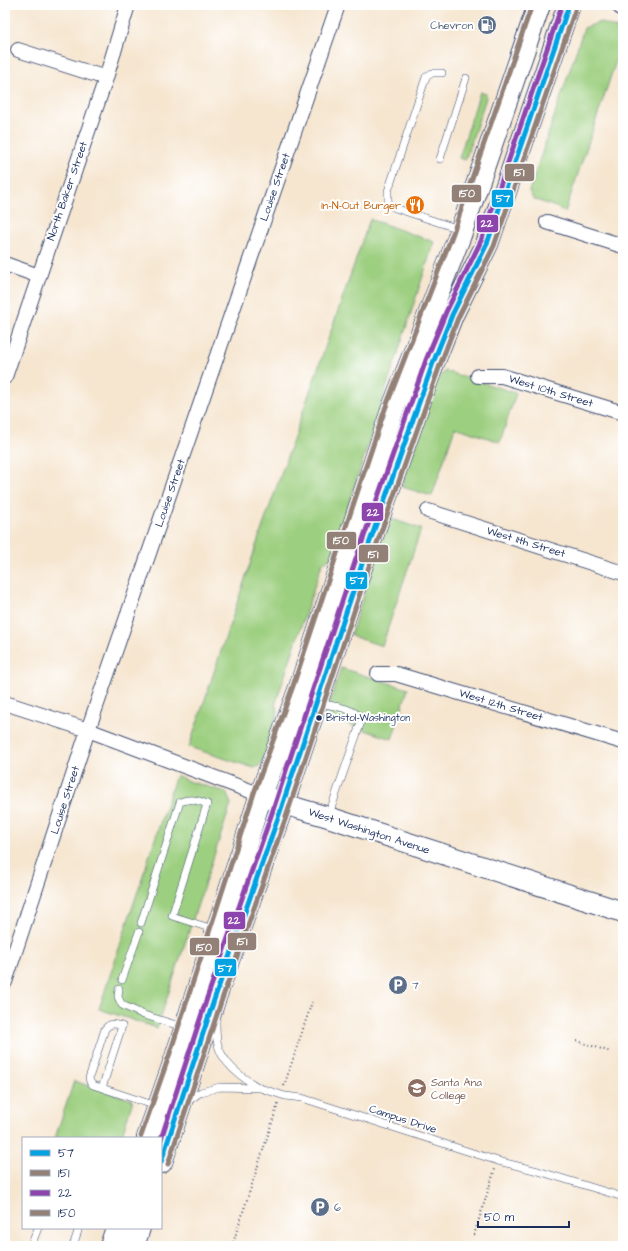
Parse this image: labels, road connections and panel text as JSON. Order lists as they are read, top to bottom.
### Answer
{
  "streets": {
    "street": [
      "Louise Street",
      "North Baker Street",
      "West 10th Street",
      "West 11th Street",
      "West 12th Street",
      "West Washington Avenue"
    ],
    "lane": ["Campus Drive"]
  },
  "crossings": [
    ["Louise Street", "West Washington Avenue"]
  ],
  "places": {
    "fuel station": ["Chevron"],
    "restaurant": ["In-N-Out Burger"],
    "other": ["Bristol-Washington"],
    "parking": ["7", "6"],
    "school or university": ["Santa Ana College"]
  },
  "lines": [
    "transit line 57",
    "transit line 22",
    "transit line 150",
    "transit line 151"
  ],
  "legend": [
    "57",
    "151",
    "22",
    "150"
  ],
  "scale_bar": "50 m"
}
